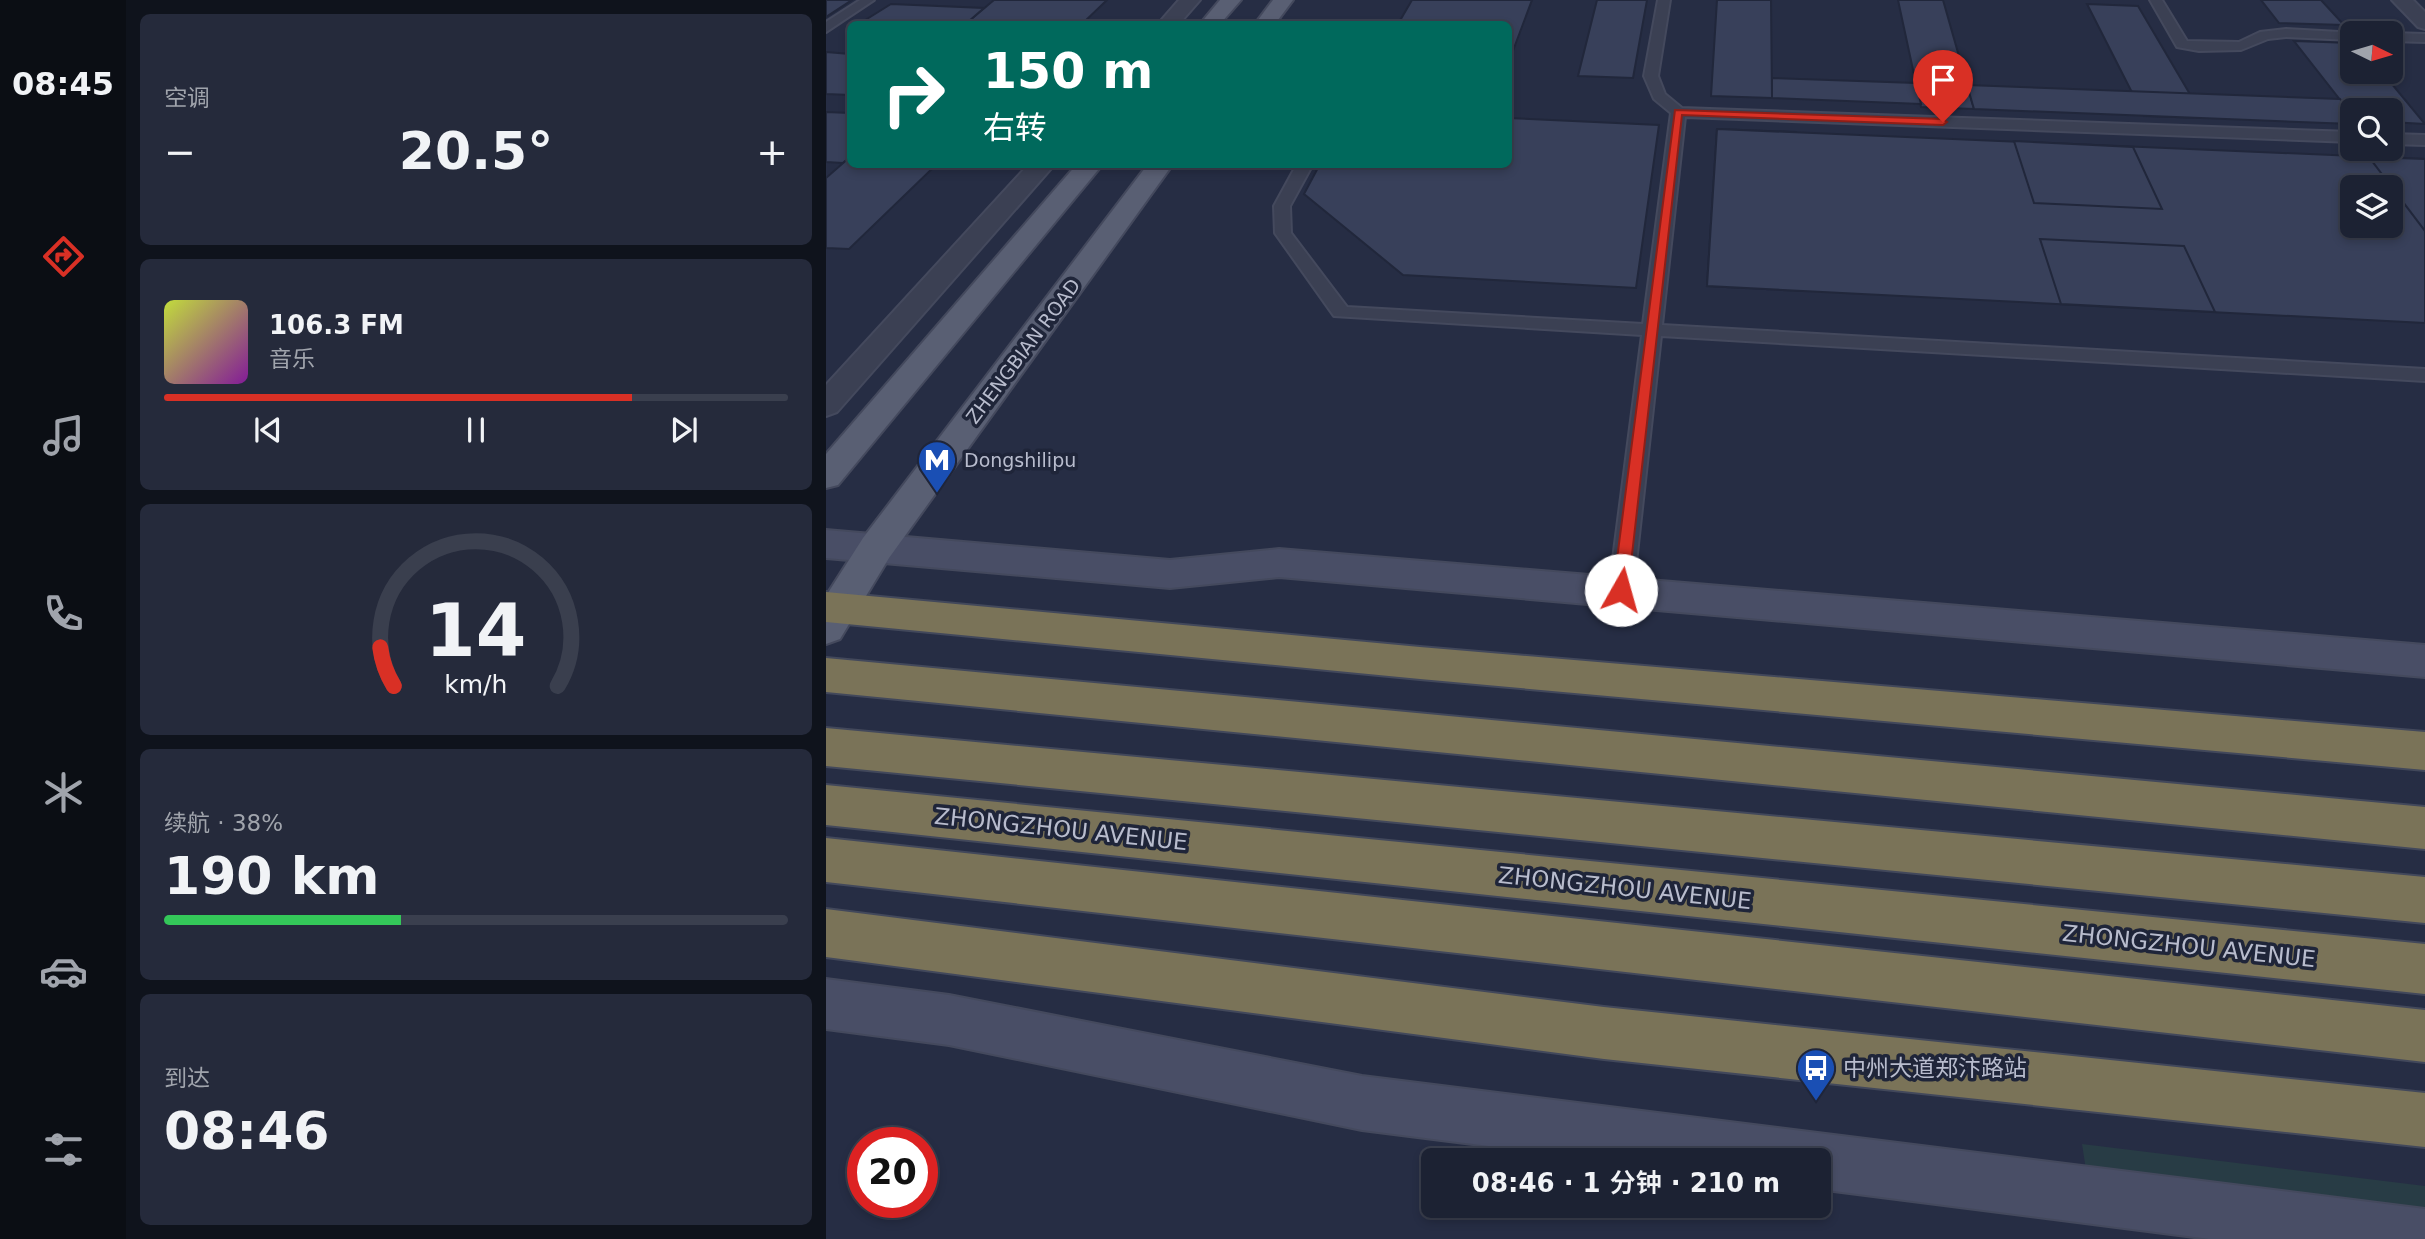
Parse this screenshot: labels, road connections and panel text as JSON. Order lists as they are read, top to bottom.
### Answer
{
  "streets": {
    "highway": ["ZHONGZHOU AVENUE"],
    "main road": ["ZHENGBIAN ROAD"]
  },
  "places": {
    "metro station": ["Dongshilipu"],
    "bus stop": ["中州大道郑汴路站"]
  },
  "north": "right",
  "page": {
    "tabs": "08:45",
    "tile": [
      "空调",
      ["续航 · 38%", "190 km"],
      ["到达", "08:46"]
    ],
    "turn": ["150 m", "右转"],
    "heat": ["−", "20.5°", "+"],
    "song": ["106.3 FM", "音乐"],
    "limit": "20",
    "trip": "08:46 · 1 分钟 · 210 m",
    "gauge": ["14", "km/h"]
  }
}
